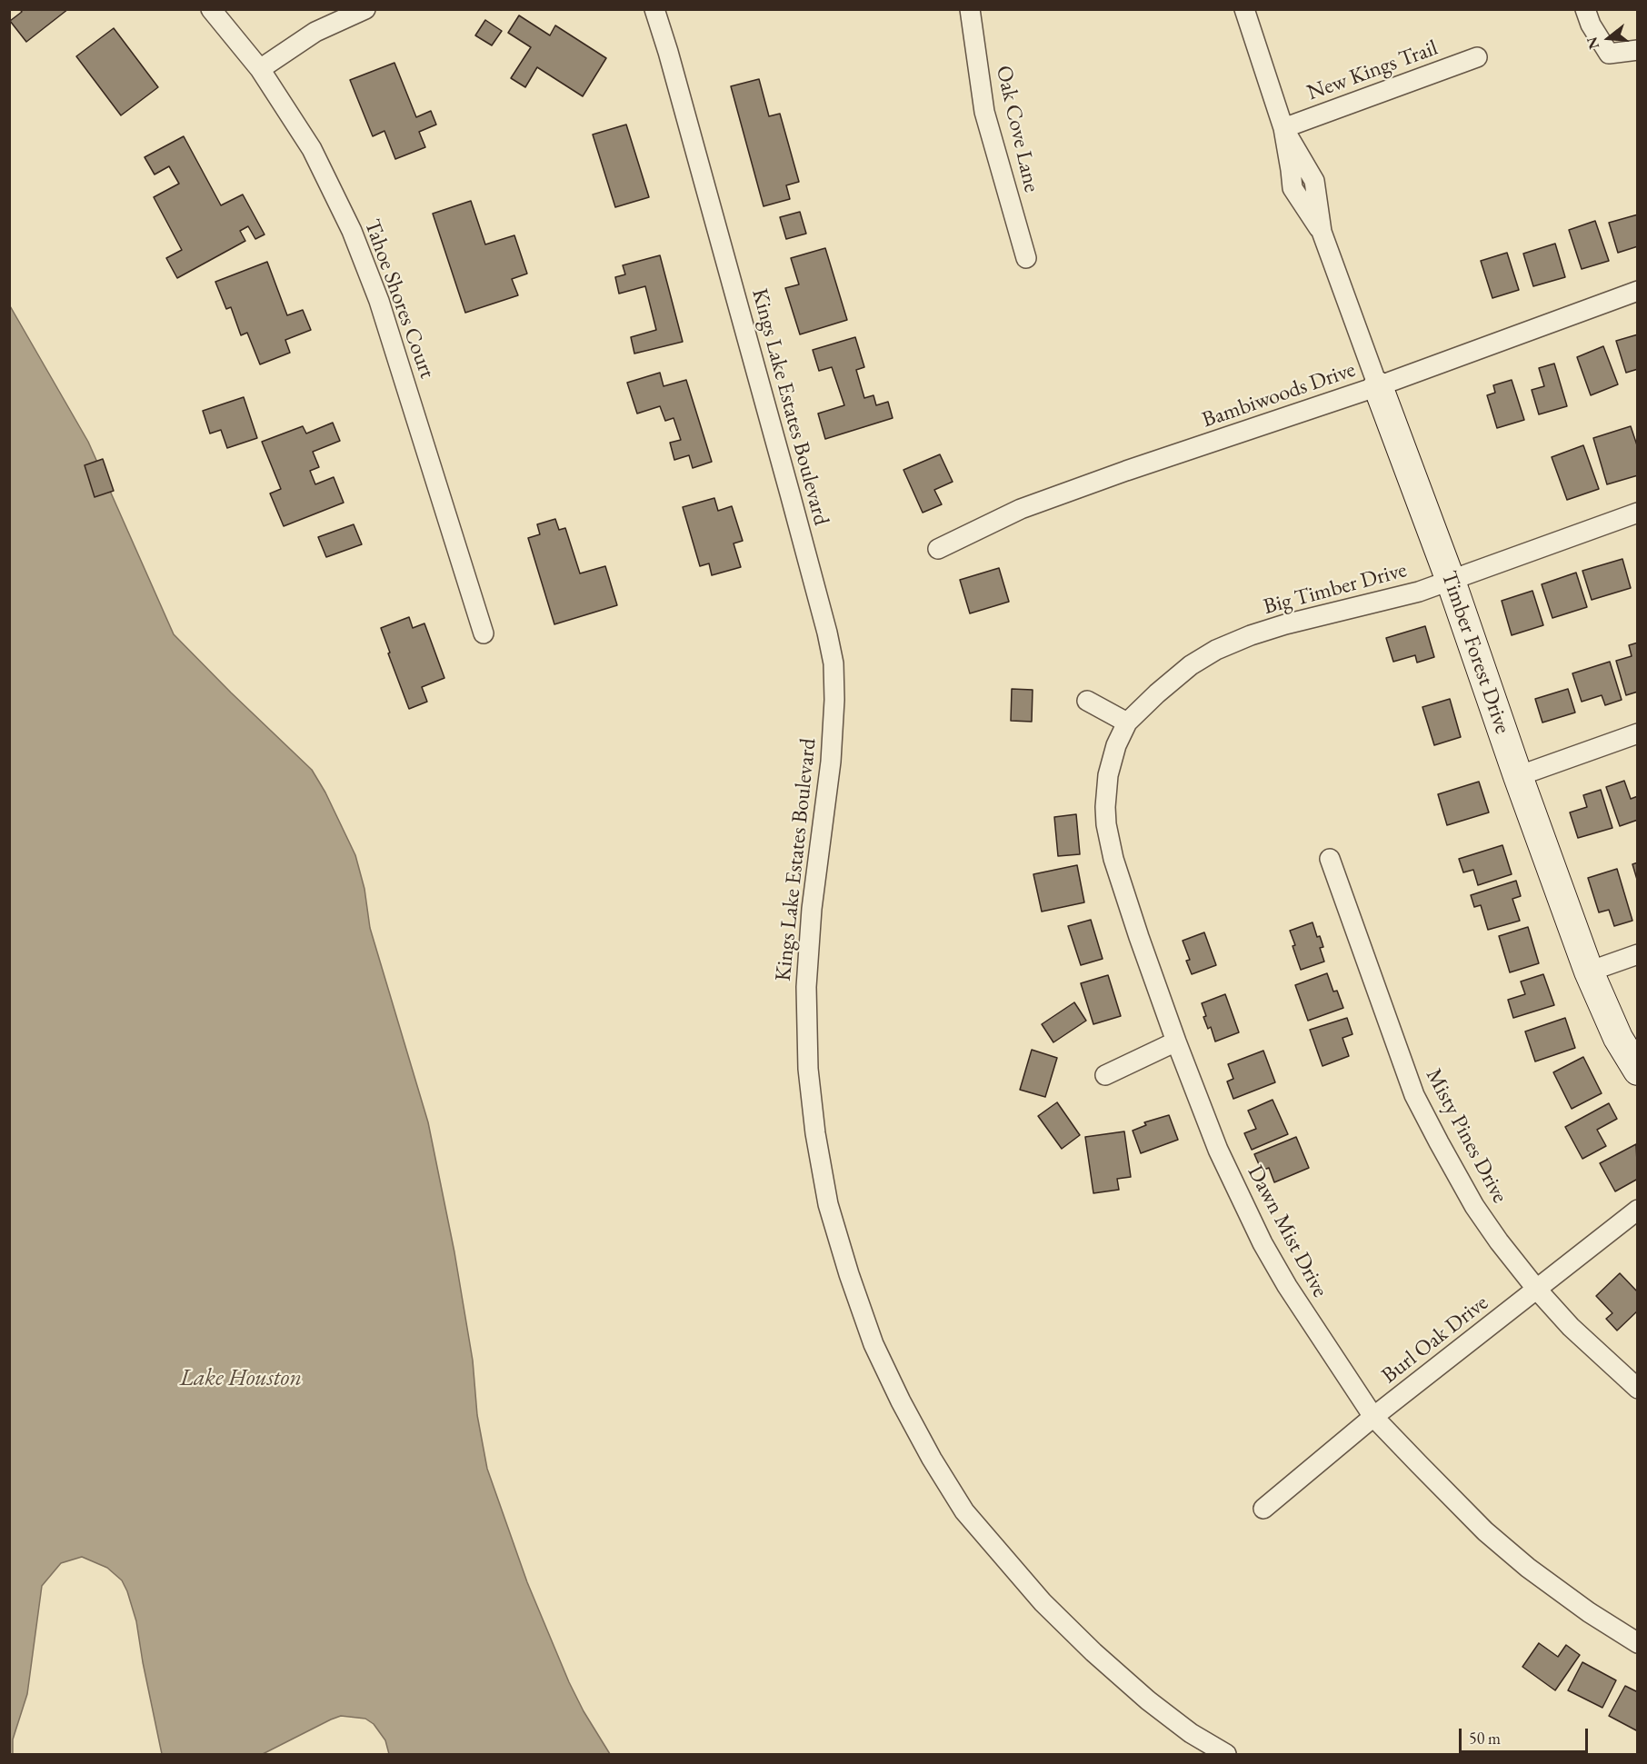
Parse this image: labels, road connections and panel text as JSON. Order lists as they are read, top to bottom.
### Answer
{
  "streets": {
    "street": [
      "New Kings Trail",
      "Oak Cove Lane",
      "Tahoe Shores Court",
      "Bambiwoods Drive",
      "Kings Lake Estates Boulevard",
      "Big Timber Drive",
      "Timber Forest Drive",
      "Misty Pines Drive",
      "Dawn Mist Drive",
      "Burl Oak Drive"
    ]
  },
  "crossings": [
    ["New Kings Trail", "Timber Forest Drive"],
    ["Bambiwoods Drive", "Timber Forest Drive"],
    ["Big Timber Drive", "Timber Forest Drive"],
    ["Big Timber Drive", "Dawn Mist Drive"],
    ["Misty Pines Drive", "Burl Oak Drive"],
    ["Dawn Mist Drive", "Burl Oak Drive"]
  ],
  "water": ["Lake Houston"],
  "scale_bar": "50 m",
  "north": "left"
}
